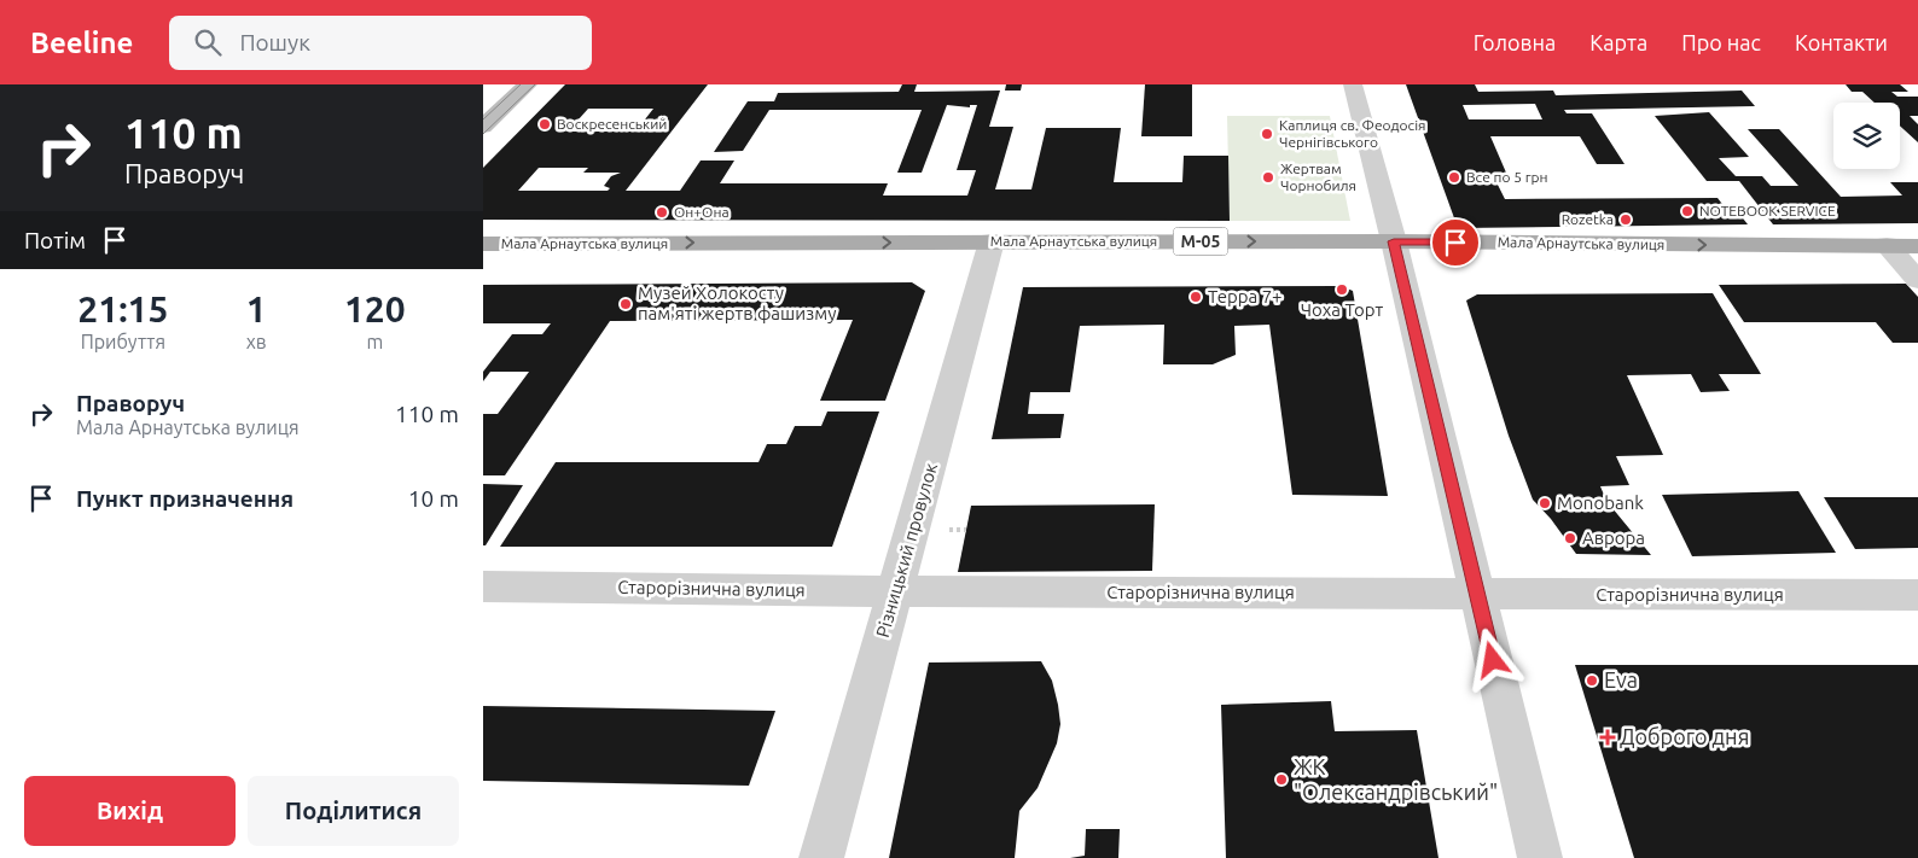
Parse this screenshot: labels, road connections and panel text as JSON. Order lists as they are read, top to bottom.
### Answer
{
  "streets": {
    "main road": ["Мала Арнаутська вулиця", "М-05"],
    "street": ["Різницький провулок", "Старорізнична вулиця"]
  },
  "crossings": [
    ["Мала Арнаутська вулиця", "Різницький провулок"],
    ["Різницький провулок", "Старорізнична вулиця"]
  ],
  "one_way": ["Мала Арнаутська вулиця"],
  "places": {
    "other": [
      "Воскресенський",
      "Каплиця св. Феодосія Чернігівського",
      "Жертвам Чорнобиля",
      "Все по 5 грн",
      "NOTEBOOK SERVICE",
      "Он+Она",
      "Rozetka",
      "Чоха Торт",
      "Терра 7+",
      "Музей Холокосту пам'яті жертв фашизму",
      "Monobank",
      "Аврора",
      "Eva",
      "ЖК \"Олександрівський\""
    ],
    "health": ["Доброго дня"]
  },
  "page": {
    "header": "Beeline",
    "search": "Пошук",
    "nav": [
      "Головна",
      "Карта",
      "Про нас",
      "Контакти"
    ],
    "turn": ["110 m", "Праворуч"],
    "then": "Потім",
    "eta": [
      "21:15",
      "Прибуття",
      "1",
      "хв",
      "120",
      "m"
    ],
    "list": [
      {
        "name": "Праворуч",
        "note": "Мала Арнаутська вулиця",
        "value": "110 m"
      },
      {
        "name": "Пункт призначення",
        "value": "10 m"
      }
    ],
    "buttons": ["Вихід", "Поділитися"]
  }
}
